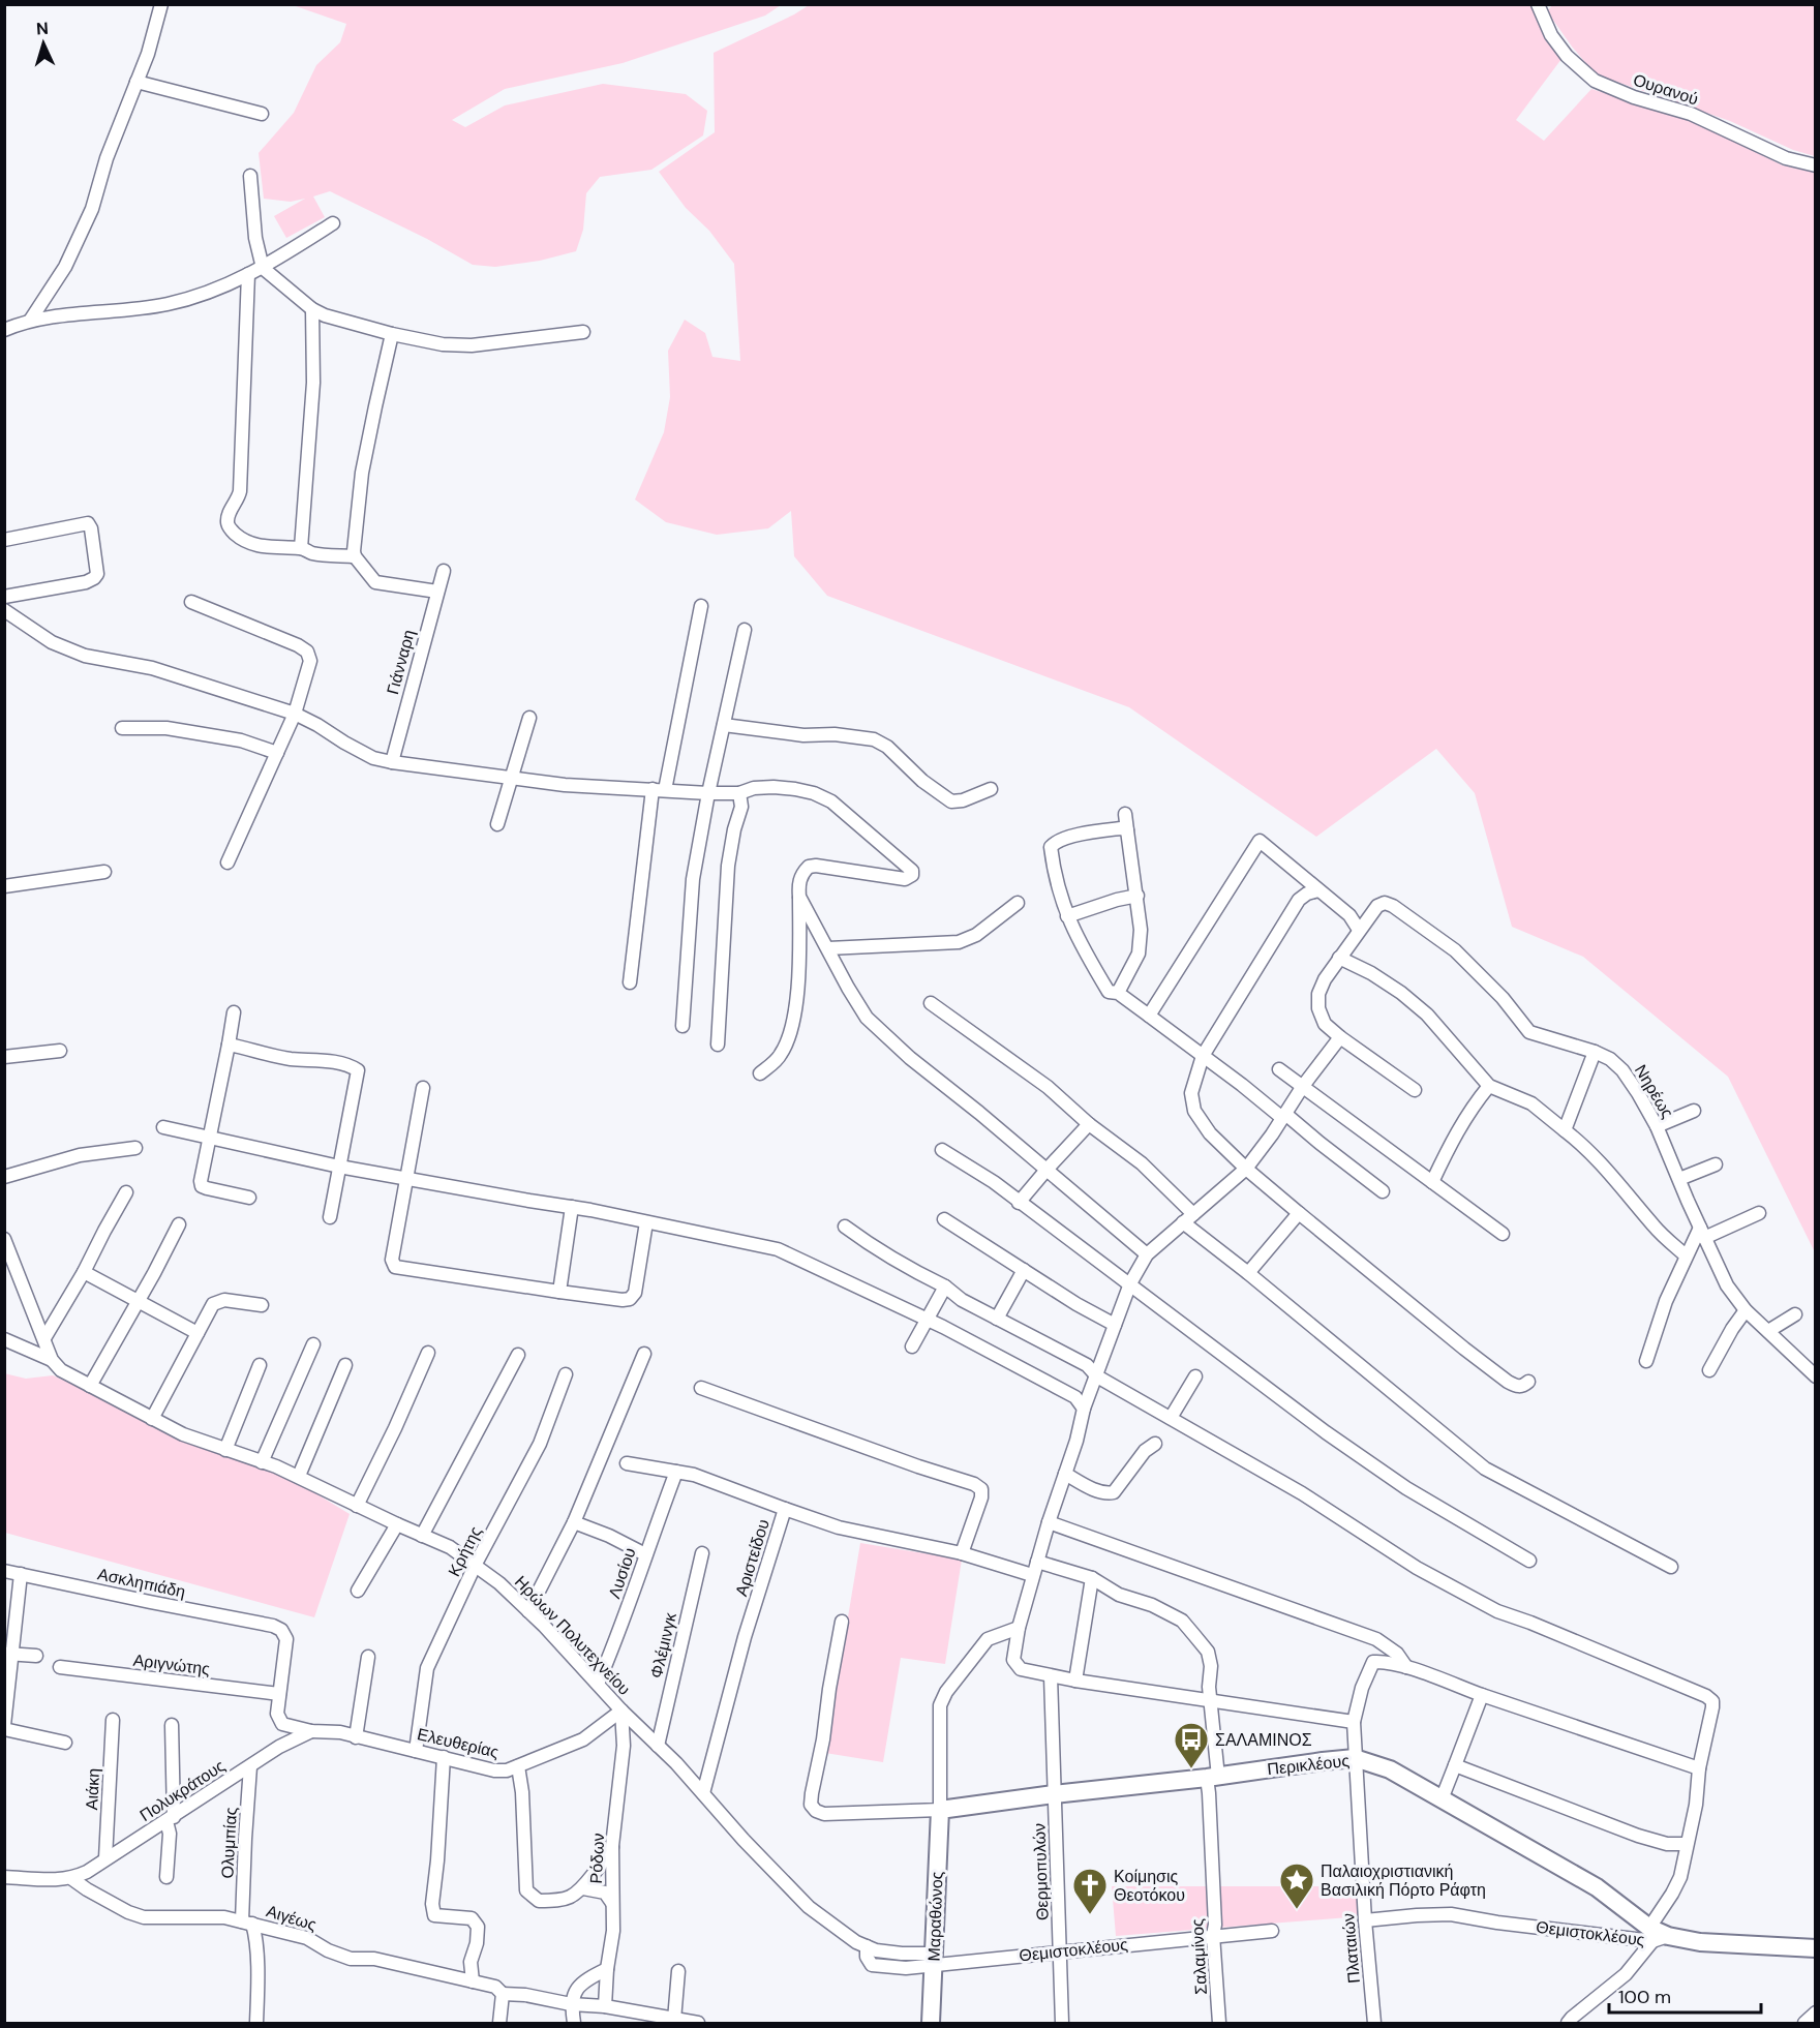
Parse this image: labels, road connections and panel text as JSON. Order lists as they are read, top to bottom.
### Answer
{
  "streets": {
    "main road": ["Περικλέους", "Μαραθώνος", "Θεμιστοκλέους"],
    "street": [
      "Ουρανού",
      "Γιάνναρη",
      "Νηρέως",
      "Κρήτης",
      "Αριστείδου",
      "Λυσίου",
      "Ασκληπιάδη",
      "Ηρώων Πολυτεχνείου",
      "Φλέμινγκ",
      "Αριγνώτης",
      "Ελευθερίας",
      "Αιάκη",
      "Πολυκράτους",
      "Ολυμπίας",
      "Ρόδων",
      "Θερμοπυλών",
      "Αιγέως",
      "Πλαταιών",
      "Σαλαμίνος"
    ]
  },
  "crossings": [
    ["Κρήτης", "Ηρώων Πολυτεχνείου"],
    ["Κρήτης", "Ελευθερίας"],
    ["Αριστείδου", "Ηρώων Πολυτεχνείου"],
    ["Λυσίου", "Ηρώων Πολυτεχνείου"],
    ["Ασκληπιάδη", "Αριγνώτης"],
    ["Ασκληπιάδη", "Ελευθερίας"],
    ["Ηρώων Πολυτεχνείου", "Φλέμινγκ"],
    ["Ηρώων Πολυτεχνείου", "Ελευθερίας"],
    ["Ηρώων Πολυτεχνείου", "Ρόδων"],
    ["Ηρώων Πολυτεχνείου", "Μαραθώνος"],
    ["Ηρώων Πολυτεχνείου", "Θεμιστοκλέους"],
    ["Αριγνώτης", "Ελευθερίας"],
    ["Ελευθερίας", "Πολυκράτους"],
    ["Ελευθερίας", "Ρόδων"],
    ["Περικλέους", "Θερμοπυλών"],
    ["Περικλέους", "Μαραθώνος"],
    ["Περικλέους", "Θεμιστοκλέους"],
    ["Περικλέους", "Πλαταιών"],
    ["Περικλέους", "Σαλαμίνος"],
    ["Αιάκη", "Πολυκράτους"],
    ["Πολυκράτους", "Ολυμπίας"],
    ["Πολυκράτους", "Αιγέως"],
    ["Ολυμπίας", "Αιγέως"],
    ["Ρόδων", "Αιγέως"],
    ["Θερμοπυλών", "Θεμιστοκλέους"],
    ["Μαραθώνος", "Θεμιστοκλέους"],
    ["Θεμιστοκλέους", "Πλαταιών"],
    ["Θεμιστοκλέους", "Σαλαμίνος"]
  ],
  "places": {
    "bus stop": ["ΣΑΛΑΜΙΝΟΣ"],
    "place": ["Παλαιοχριστιανική Βασιλική Πόρτο Ράφτη"],
    "church": ["Κοίμησις Θεοτόκου"]
  },
  "scale_bar": "100 m",
  "north": "top"
}
